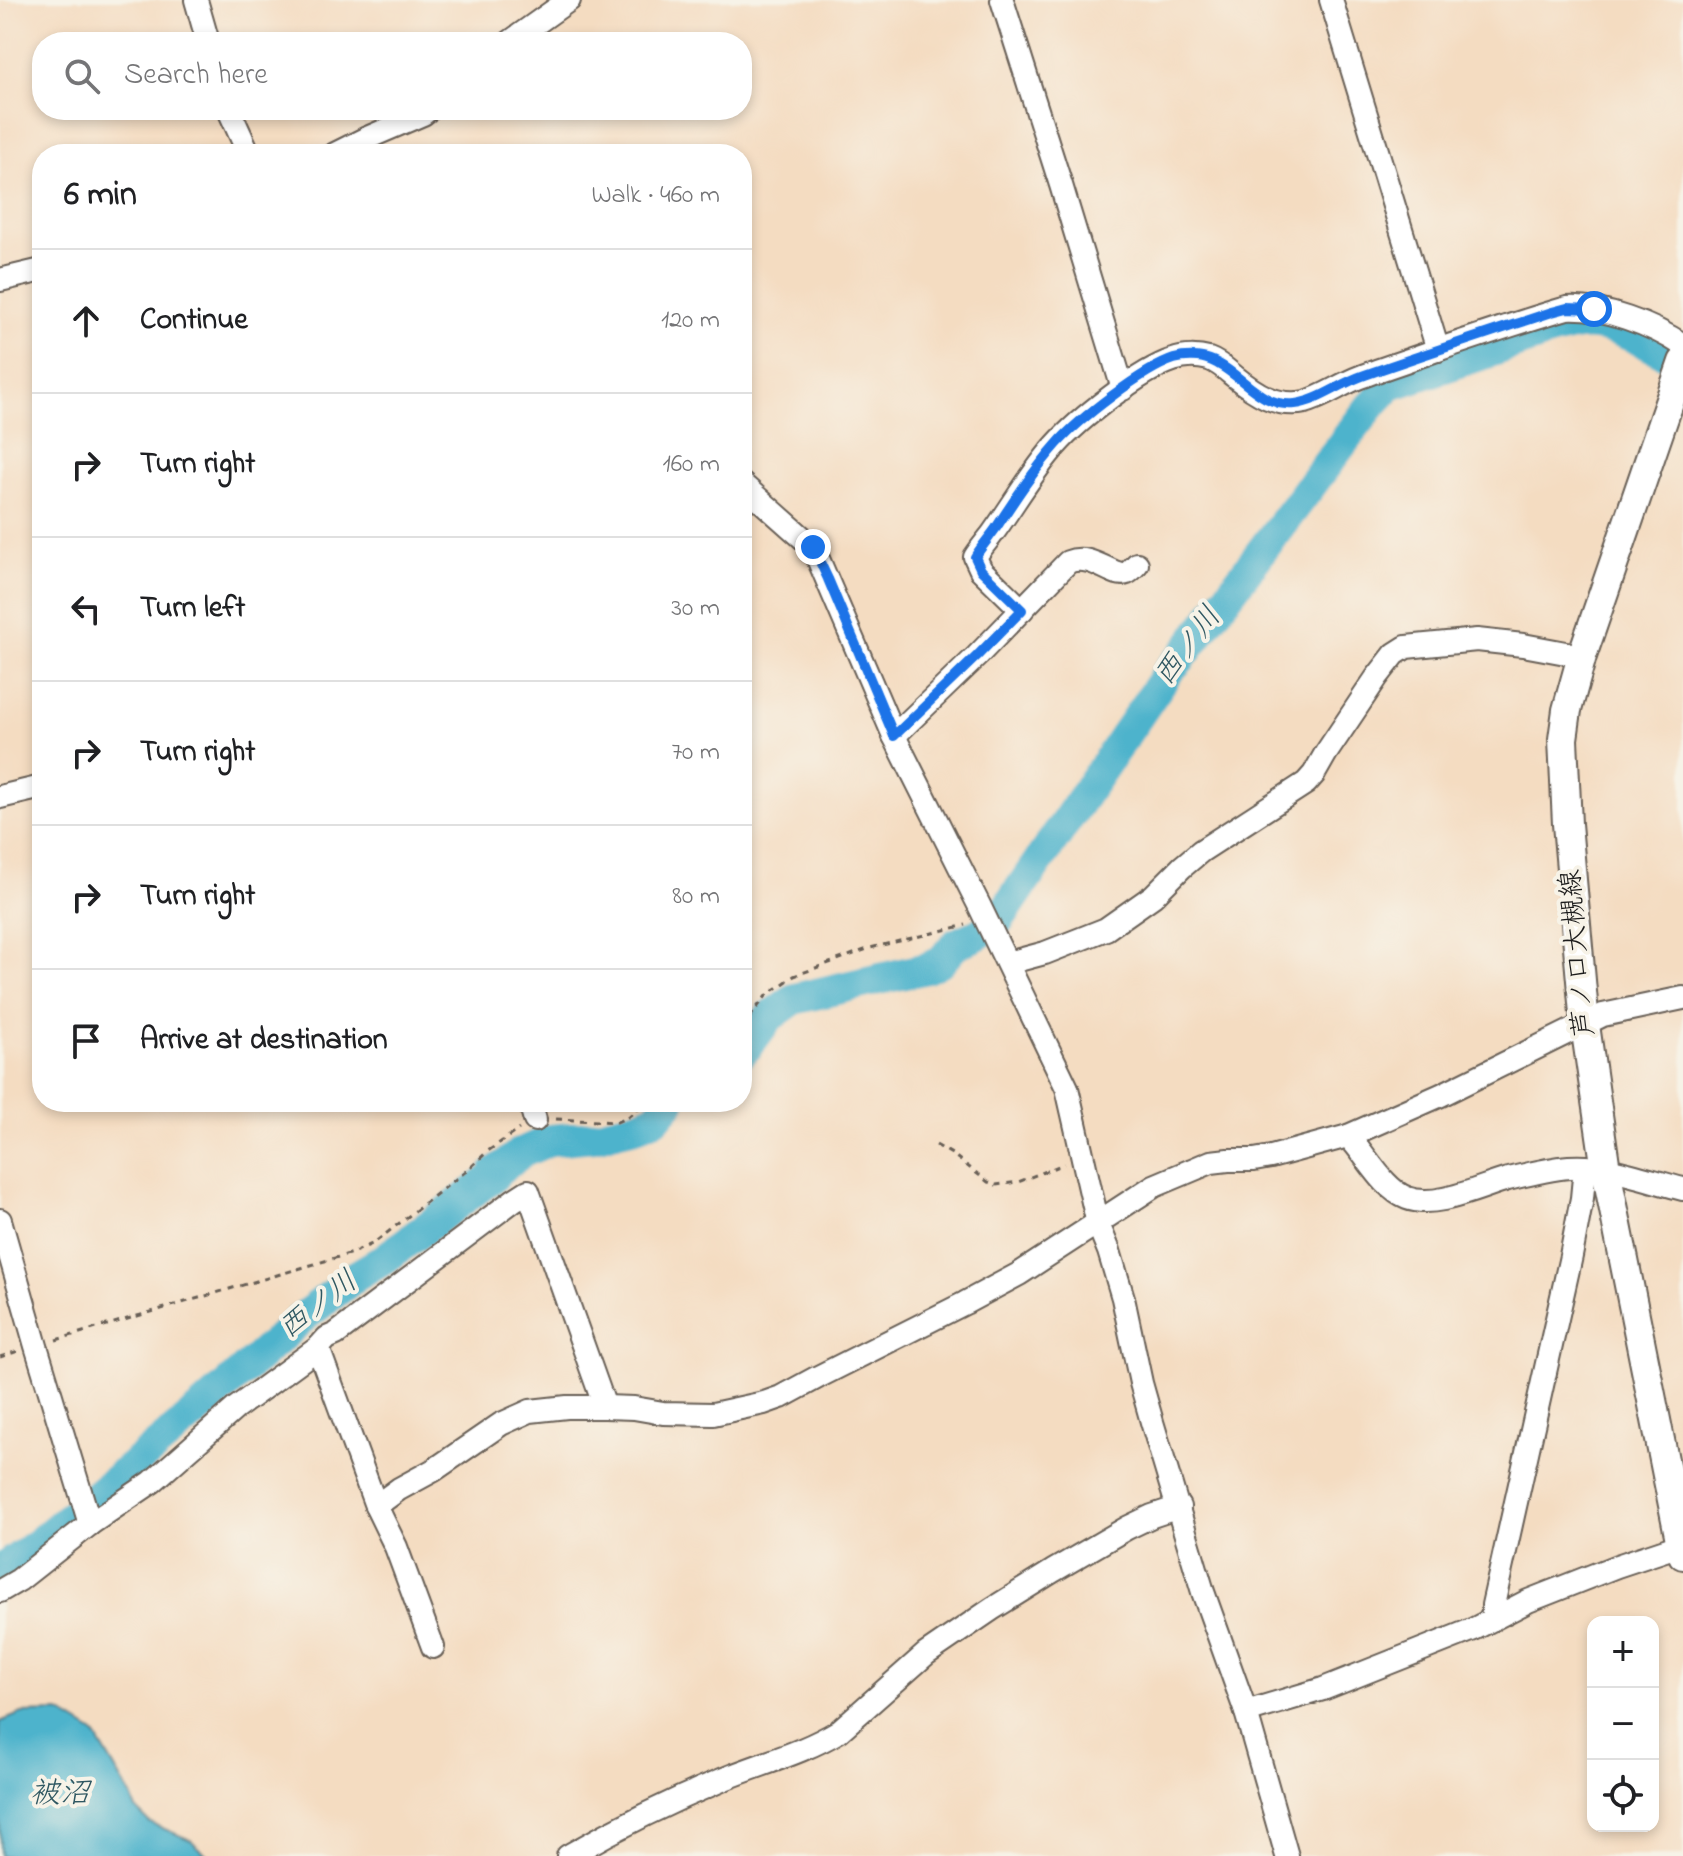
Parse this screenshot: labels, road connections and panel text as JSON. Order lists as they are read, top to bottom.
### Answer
{
  "streets": {
    "main road": ["芦ノ口大槻線"]
  },
  "water": ["西ノ川", "被沼"],
  "page": {
    "search": "Search here",
    "heading": ["6 min", "Walk · 460 m"],
    "list": [
      ["Continue", "120 m"],
      ["Turn right", "160 m"],
      ["Turn left", "30 m"],
      ["Turn right", "70 m"],
      ["Turn right", "80 m"],
      "Arrive at destination"
    ],
    "map_buttons": ["+", "−"]
  }
}
